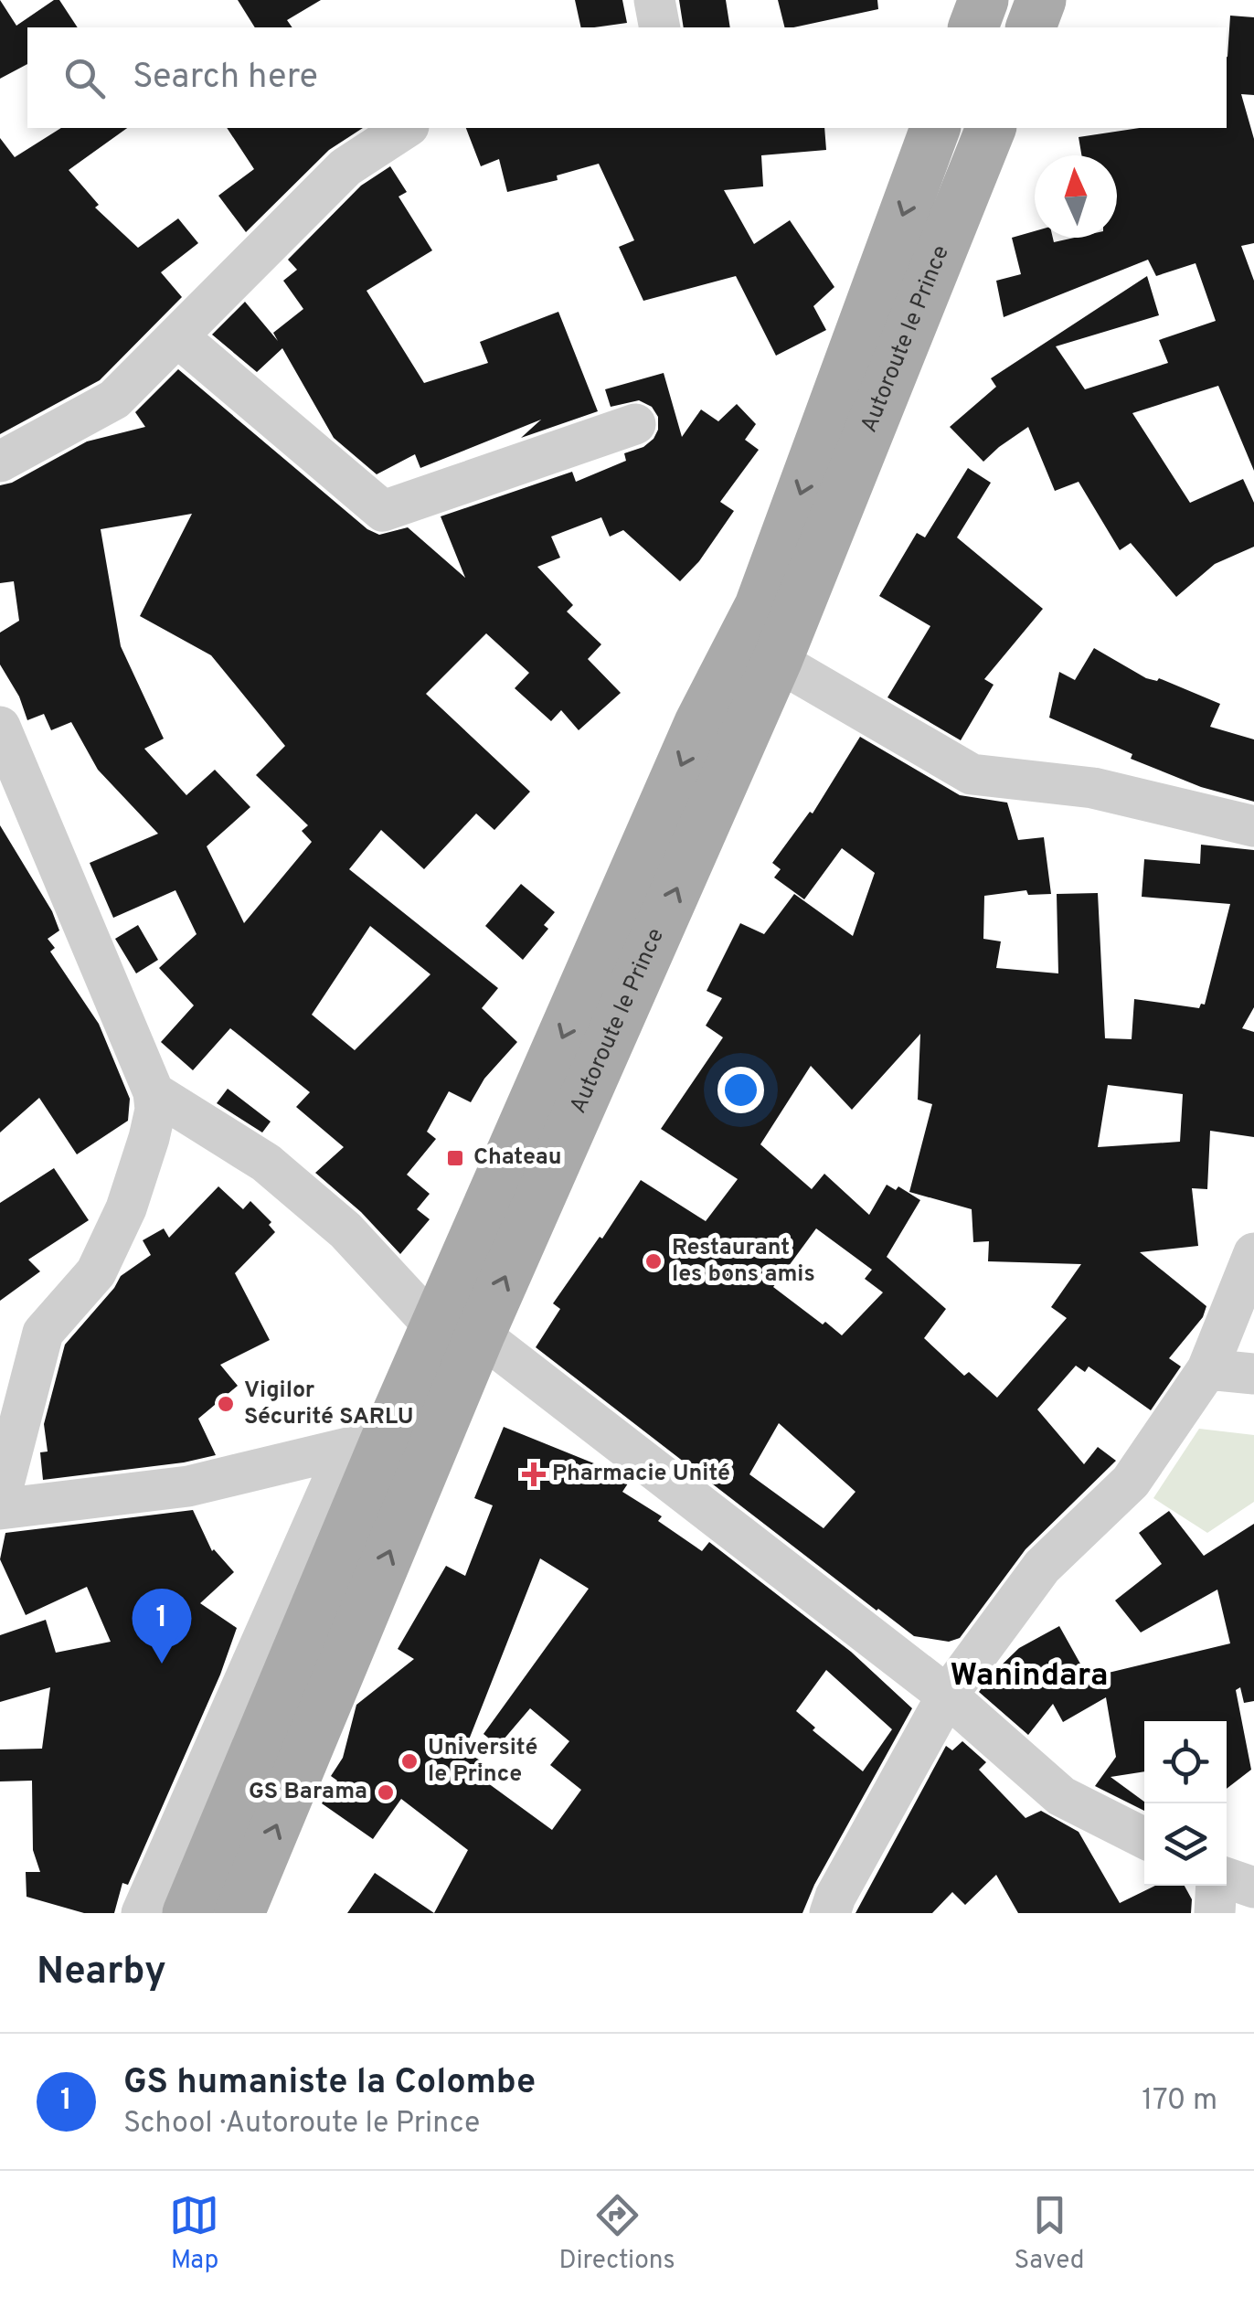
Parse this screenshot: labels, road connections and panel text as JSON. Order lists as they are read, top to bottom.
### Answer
{
  "streets": {
    "main road": ["Autoroute le Prince"]
  },
  "districts": ["Wanindara"],
  "places": {
    "transit": ["Chateau"],
    "other": [
      "Restaurant les bons amis",
      "Vigilor Sécurité SARLU",
      "Université le Prince",
      "GS Barama"
    ],
    "health": ["Pharmacie Unité"]
  },
  "north": "top",
  "page": {
    "search": "Search here",
    "pins": "1",
    "heading": "Nearby",
    "list": [
      {
        "mark": "1",
        "name": "GS humaniste la Colombe",
        "note": "School · Autoroute le Prince",
        "value": "170 m"
      }
    ],
    "nav": ["Map", "Directions", "Saved"]
  }
}
